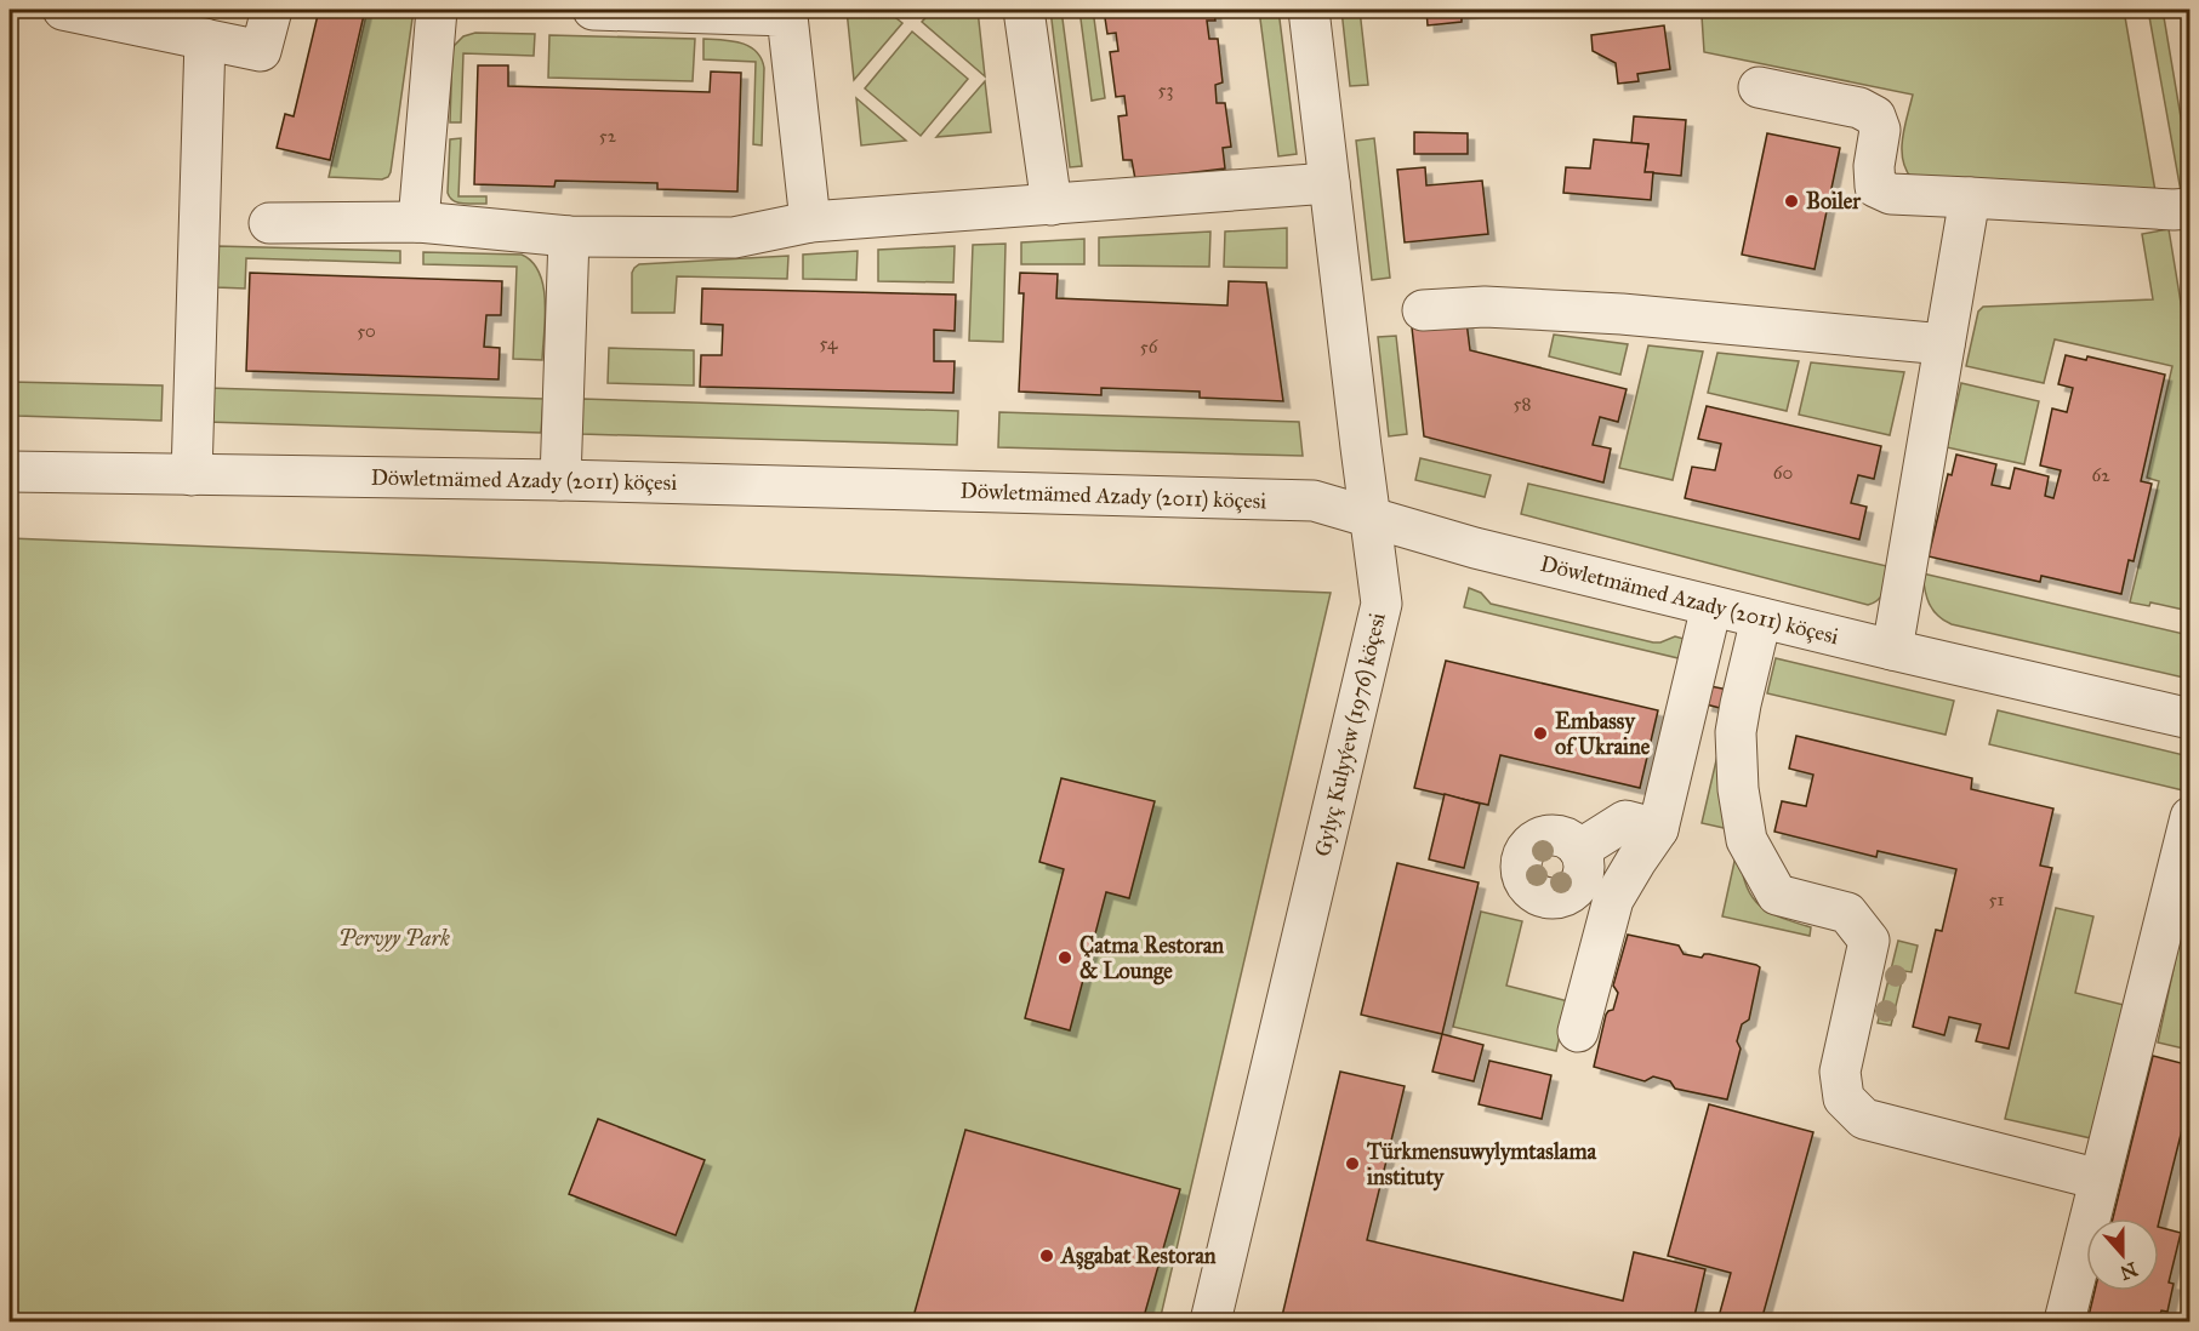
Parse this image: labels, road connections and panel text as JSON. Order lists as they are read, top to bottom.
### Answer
{
  "streets": {
    "street": ["Döwletmämed Azady (2011) köçesi", "Gylyç Kulyýew (1976) köçesi"]
  },
  "crossings": [
    ["Döwletmämed Azady (2011) köçesi", "Gylyç Kulyýew (1976) köçesi"]
  ],
  "parks": ["Pervyy Park"],
  "places": [
    "Boiler",
    "Embassy of Ukraine",
    "Çatma Restoran & Lounge",
    "Türkmensuwylymtaslama instituty",
    "Aşgabat Restoran"
  ],
  "house_numbers": [
    "53",
    "52",
    "50",
    "54",
    "56",
    "58",
    "60",
    "62",
    "51"
  ],
  "north": "bottom"
}
